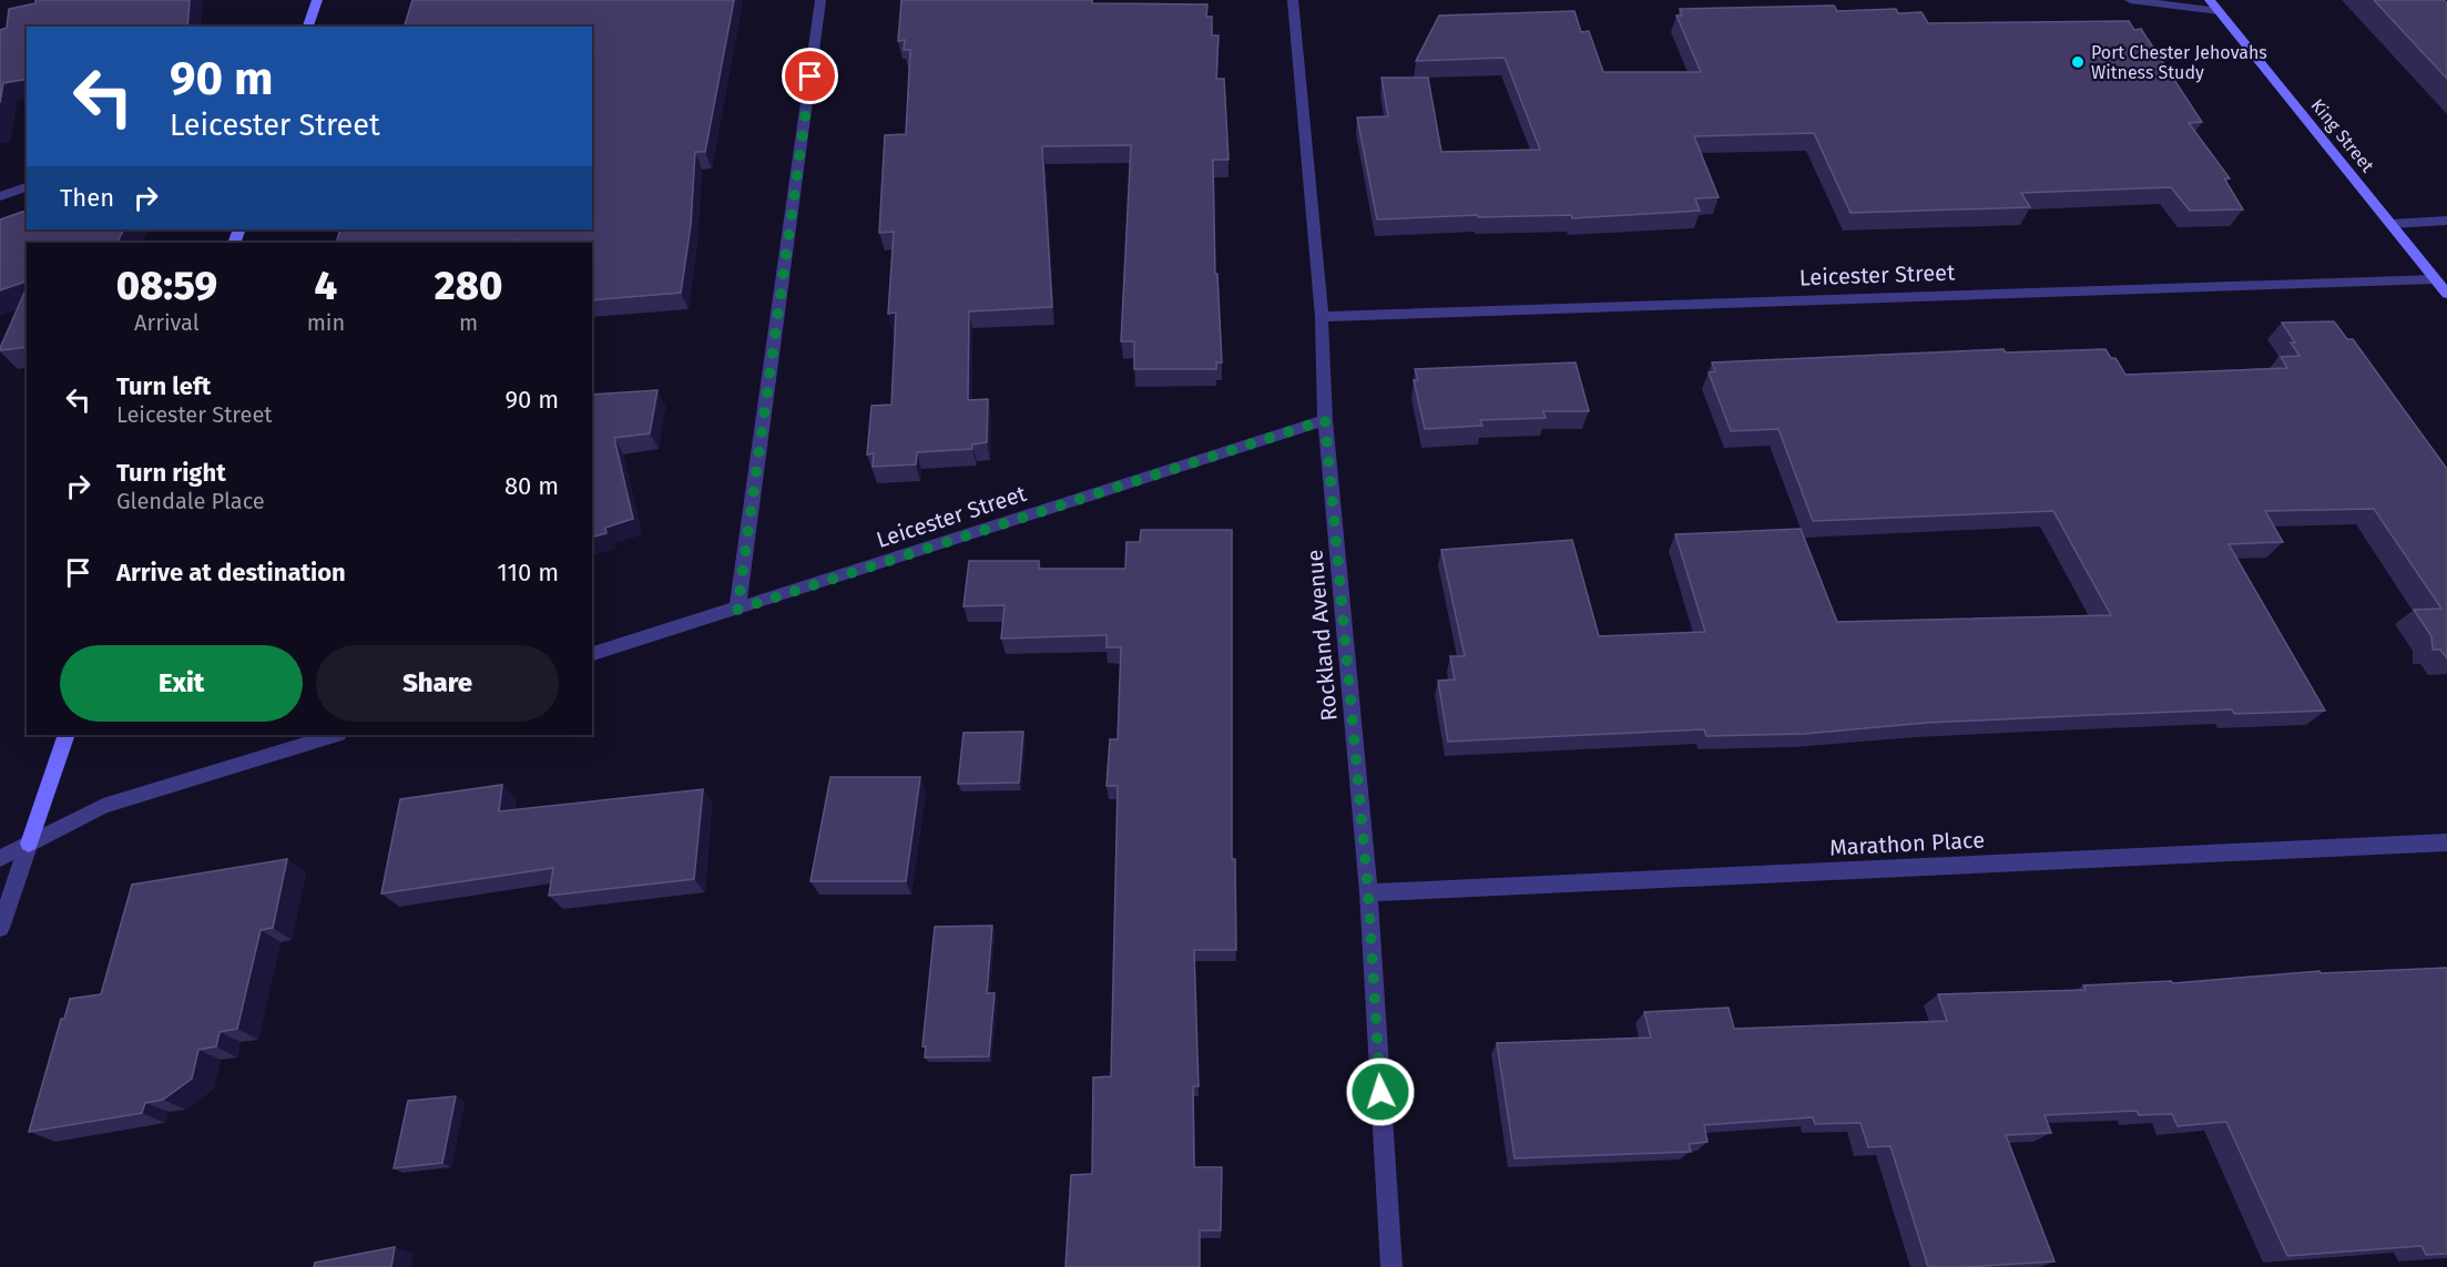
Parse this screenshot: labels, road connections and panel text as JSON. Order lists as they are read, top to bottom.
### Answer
{
  "streets": {
    "main road": ["King Street"],
    "street": ["Leicester Street", "Rockland Avenue", "Marathon Place"]
  },
  "crossings": [
    ["King Street", "Leicester Street"],
    ["Leicester Street", "Rockland Avenue"],
    ["Rockland Avenue", "Marathon Place"]
  ],
  "places": ["Port Chester Jehovahs Witness Study"],
  "page": {
    "turn": ["90 m", "Leicester Street"],
    "then": "Then",
    "eta": [
      "08:59",
      "Arrival",
      "4",
      "min",
      "280",
      "m"
    ],
    "list": [
      {
        "name": "Turn left",
        "note": "Leicester Street",
        "value": "90 m"
      },
      {
        "name": "Turn right",
        "note": "Glendale Place",
        "value": "80 m"
      },
      {
        "name": "Arrive at destination",
        "value": "110 m"
      }
    ],
    "buttons": ["Exit", "Share"]
  }
}
